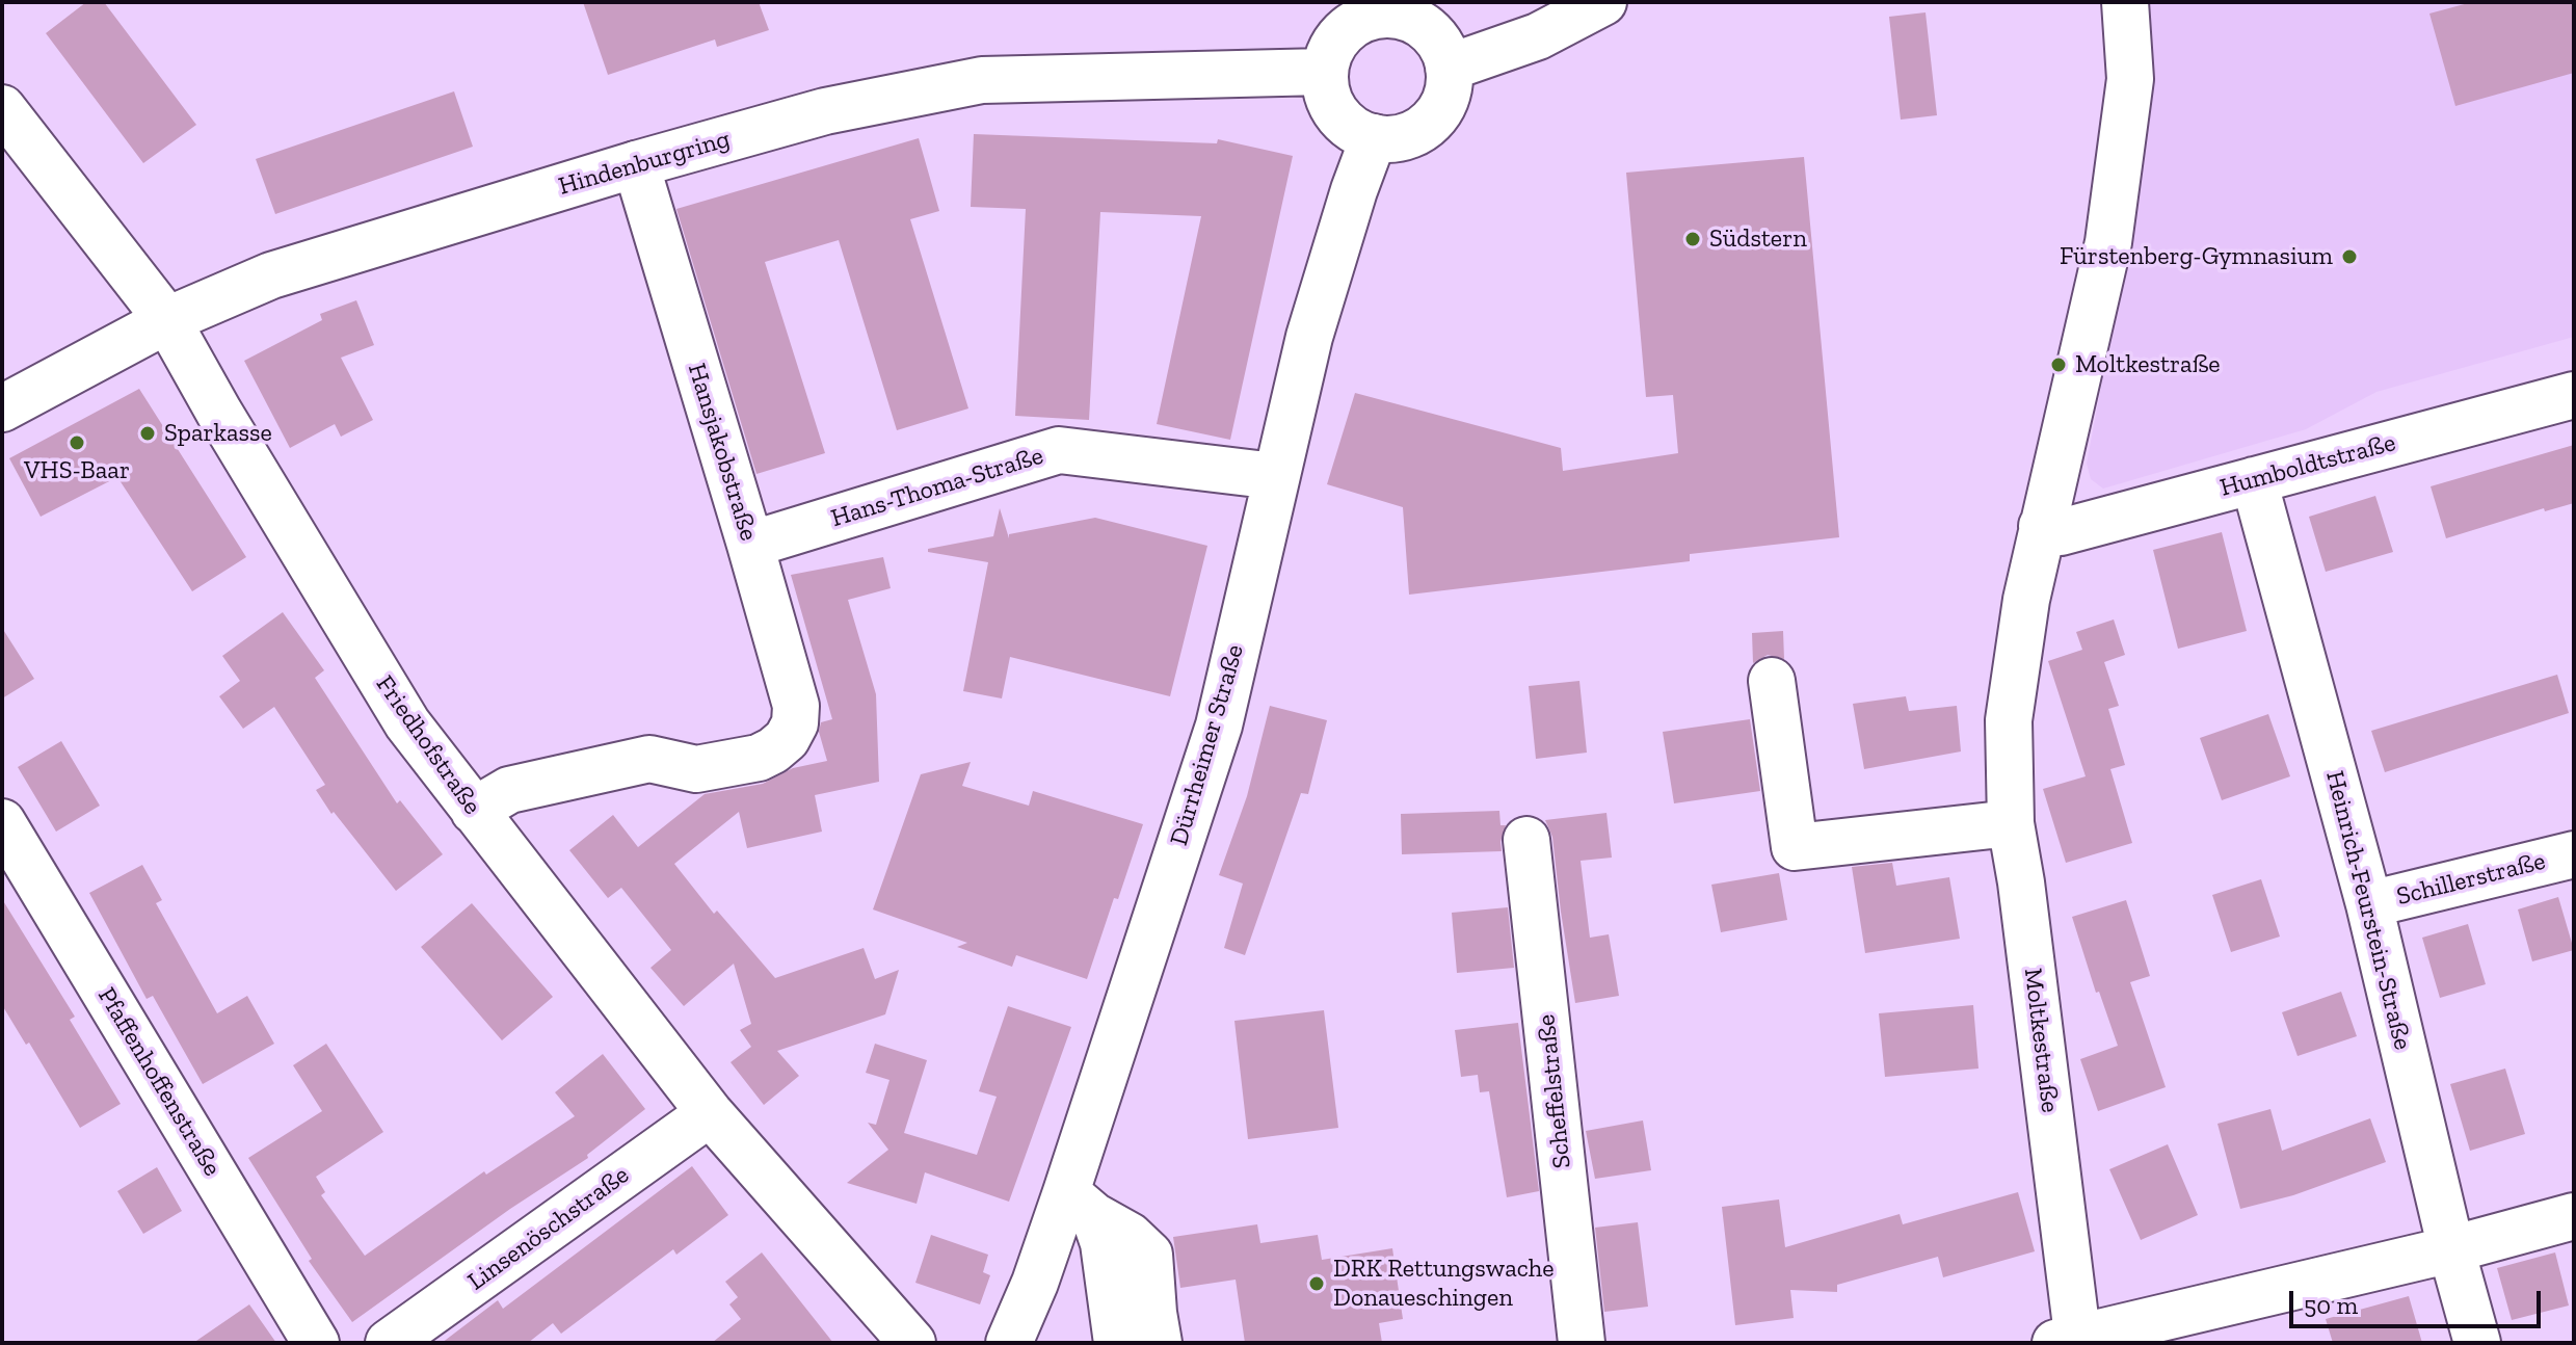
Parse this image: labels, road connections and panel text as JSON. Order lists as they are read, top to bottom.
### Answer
{
  "streets": {
    "street": [
      "Hindenburgring",
      "Hansjakobstraße",
      "Humboldtstraße",
      "Hans-Thoma-Straße",
      "Friedhofstraße",
      "Dürrheimer Straße",
      "Schillerstraße",
      "Heinrich-Feurstein-Straße",
      "Moltkestraße",
      "Pfaffenhoffenstraße",
      "Scheffelstraße",
      "Linsenöschstraße"
    ]
  },
  "crossings": [
    ["Hindenburgring", "Hansjakobstraße"],
    ["Hindenburgring", "Friedhofstraße"],
    ["Hindenburgring", "Dürrheimer Straße"],
    ["Hansjakobstraße", "Hans-Thoma-Straße"],
    ["Hansjakobstraße", "Friedhofstraße"],
    ["Humboldtstraße", "Heinrich-Feurstein-Straße"],
    ["Humboldtstraße", "Moltkestraße"],
    ["Hans-Thoma-Straße", "Dürrheimer Straße"],
    ["Friedhofstraße", "Linsenöschstraße"],
    ["Schillerstraße", "Heinrich-Feurstein-Straße"]
  ],
  "places": [
    "Südstern",
    "Fürstenberg-Gymnasium",
    "Moltkestraße",
    "Sparkasse",
    "VHS-Baar",
    "DRK Rettungswache Donaueschingen"
  ],
  "scale_bar": "50 m"
}
